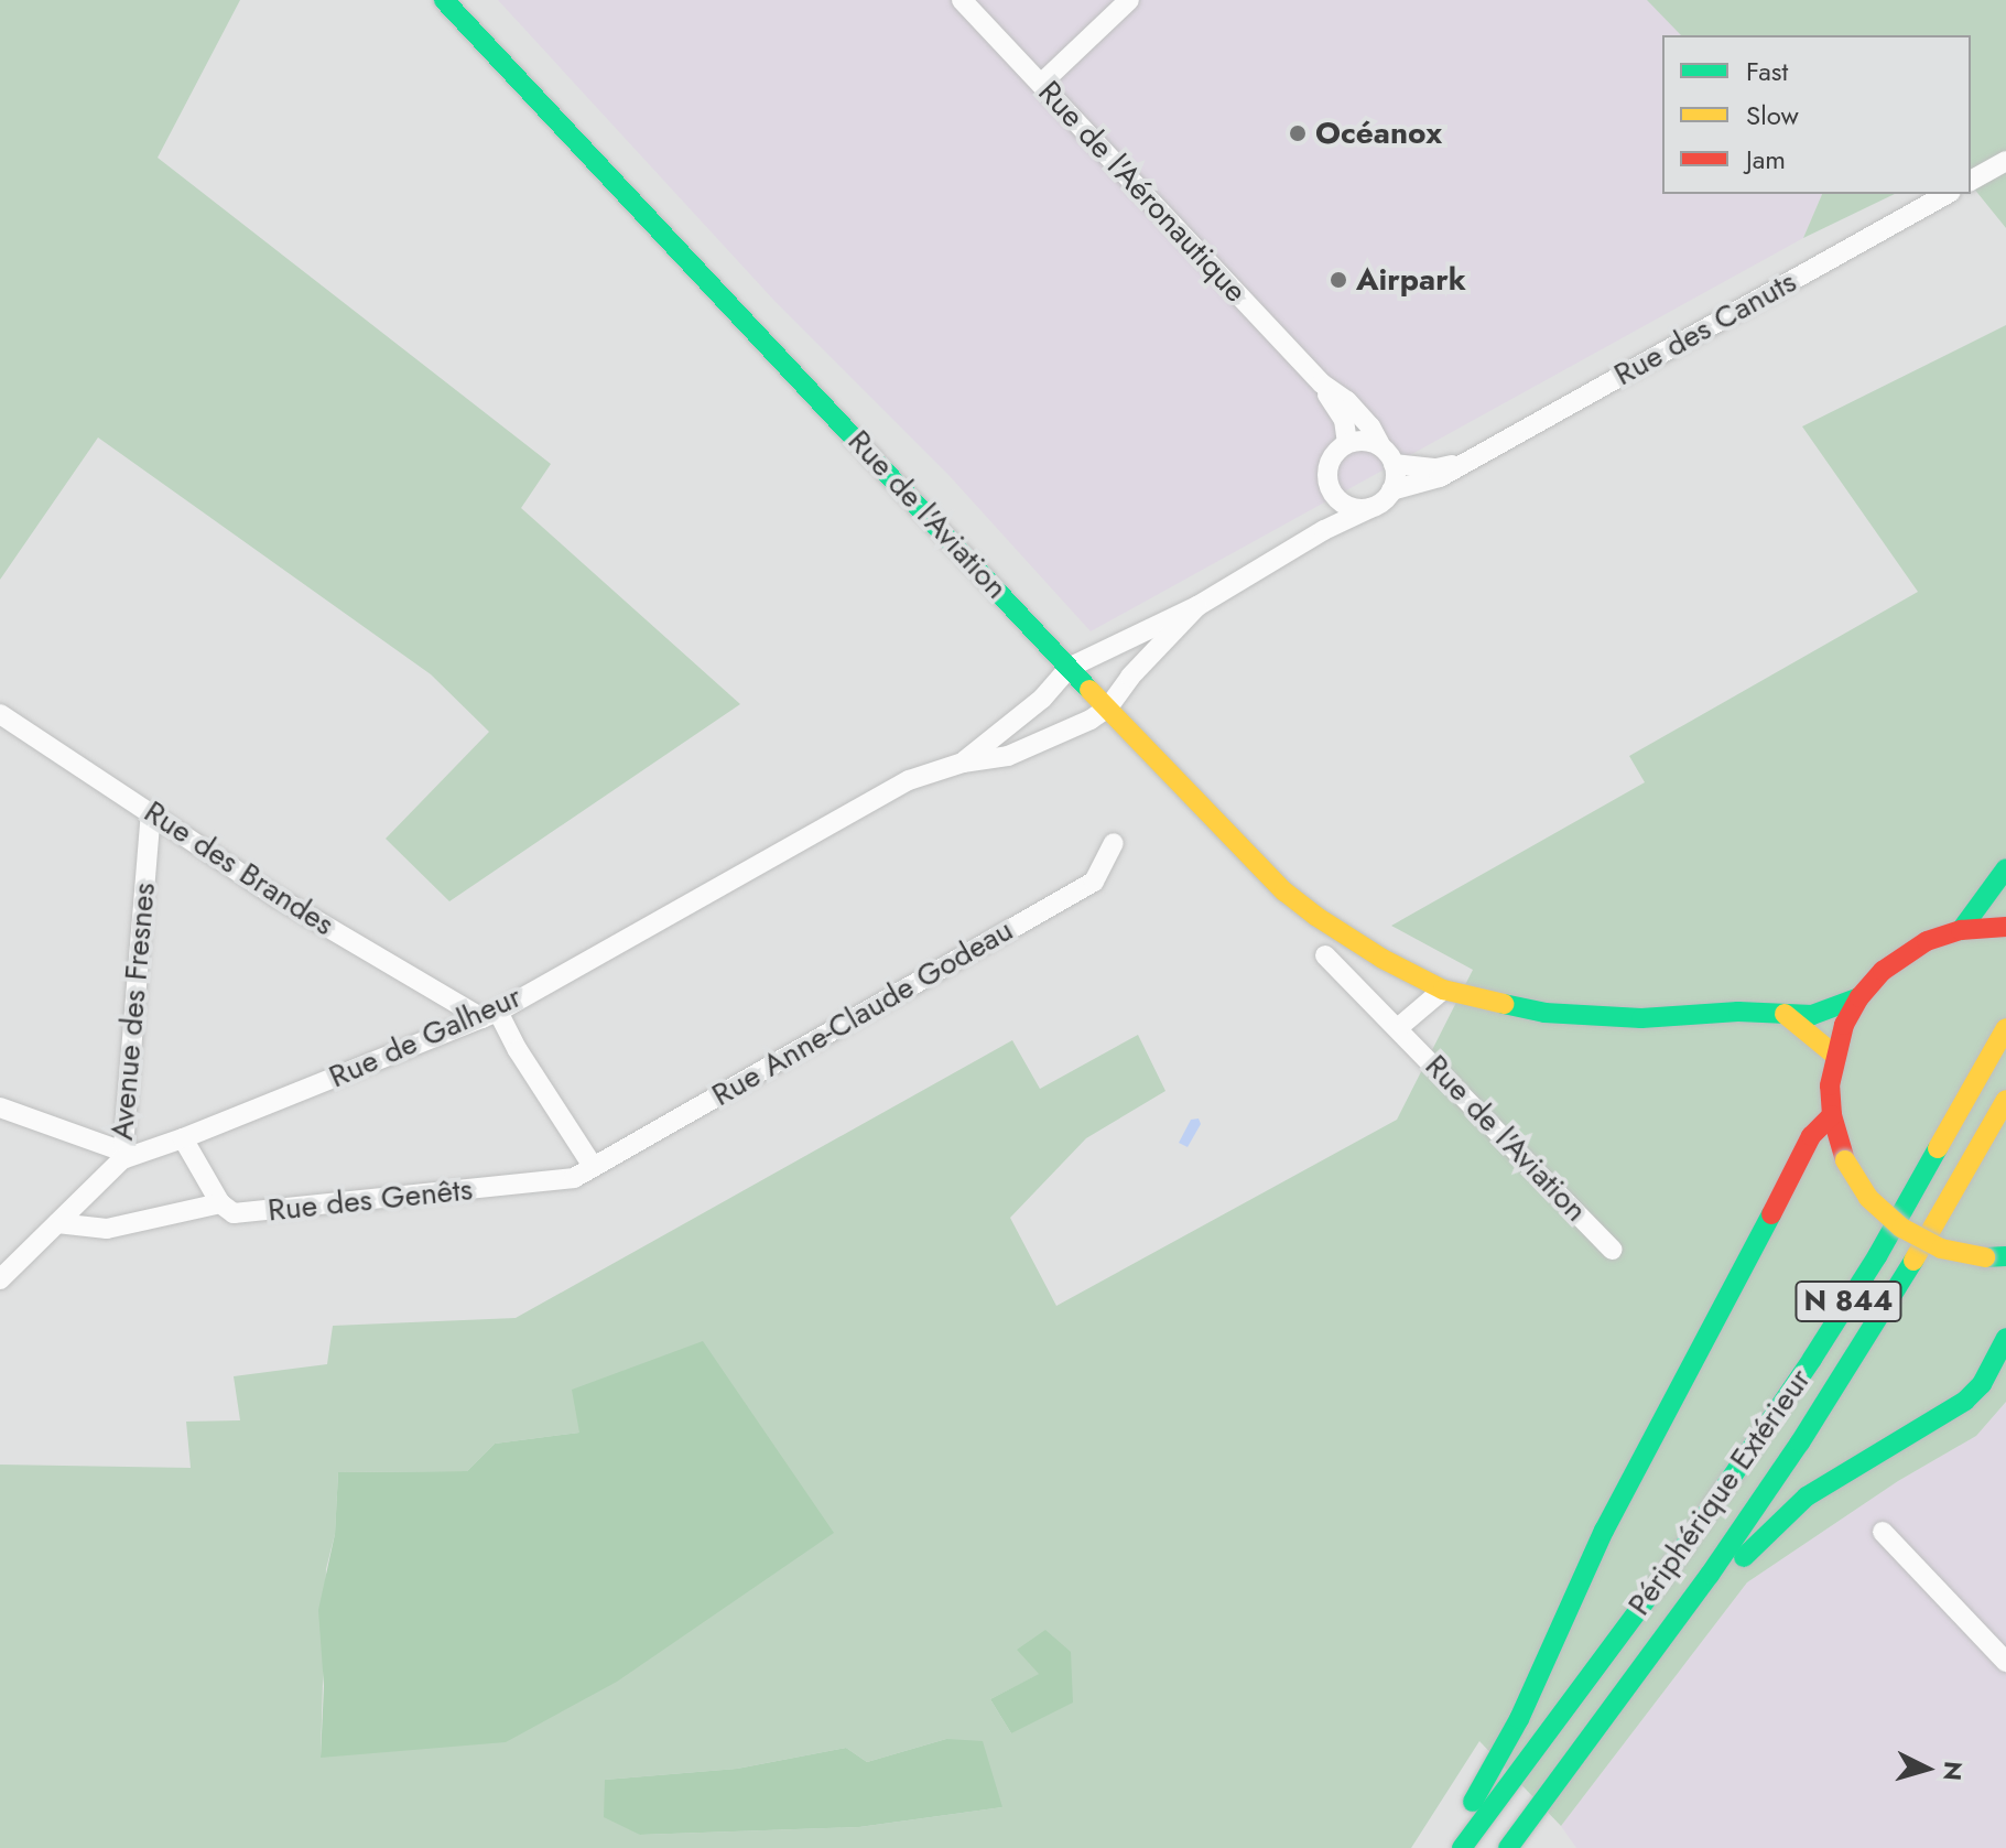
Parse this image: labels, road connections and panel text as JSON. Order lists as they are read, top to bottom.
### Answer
{
  "streets": {
    "main road": ["Rue de l'Aviation", "N 844", "Périphérique Extérieur"],
    "street": [
      "Rue de l'Aéronautique",
      "Rue des Canuts",
      "Rue des Brandes",
      "Avenue des Fresnes",
      "Rue Anne-Claude Godeau",
      "Rue de Galheur",
      "Rue des Genêts"
    ]
  },
  "crossings": [
    ["Rue de l'Aéronautique", "Rue des Canuts"],
    ["Rue de l'Aviation", "Rue de Galheur"],
    ["Rue des Brandes", "Avenue des Fresnes"],
    ["Rue des Brandes", "Rue de Galheur"],
    ["Avenue des Fresnes", "Rue de Galheur"],
    ["Rue Anne-Claude Godeau", "Rue des Genêts"]
  ],
  "places": ["Océanox", "Airpark"],
  "legend": ["Fast", "Slow", "Jam"],
  "north": "right"
}
